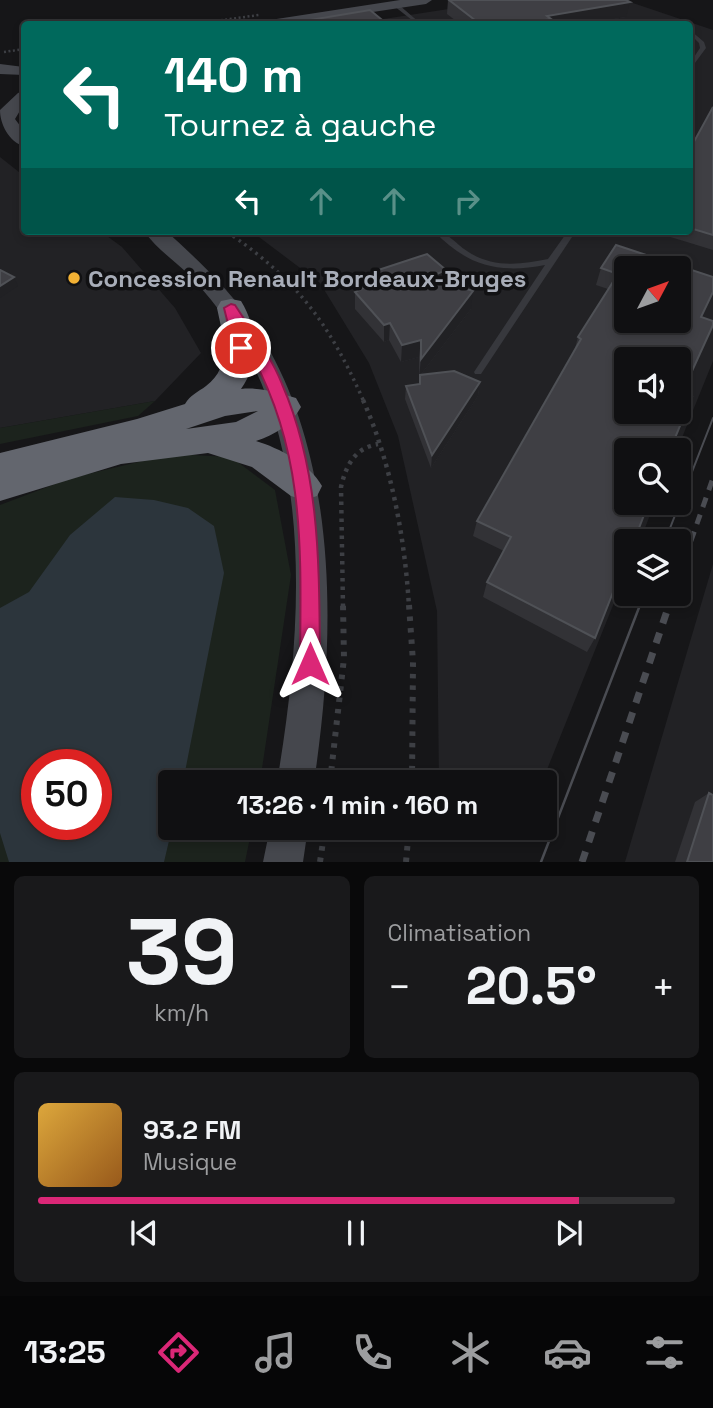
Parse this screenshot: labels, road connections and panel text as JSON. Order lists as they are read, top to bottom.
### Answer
{
  "places": ["Concession Renault Bordeaux-Bruges"],
  "north": "top right",
  "page": {
    "turn": ["140 m", "Tournez à gauche"],
    "limit": "50",
    "trip": "13:26 · 1 min · 160 m",
    "tile": [
      ["39", "km/h"],
      "Climatisation"
    ],
    "heat": ["−", "20.5°", "+"],
    "song": ["93.2 FM", "Musique"],
    "tabs": "13:25"
  }
}
